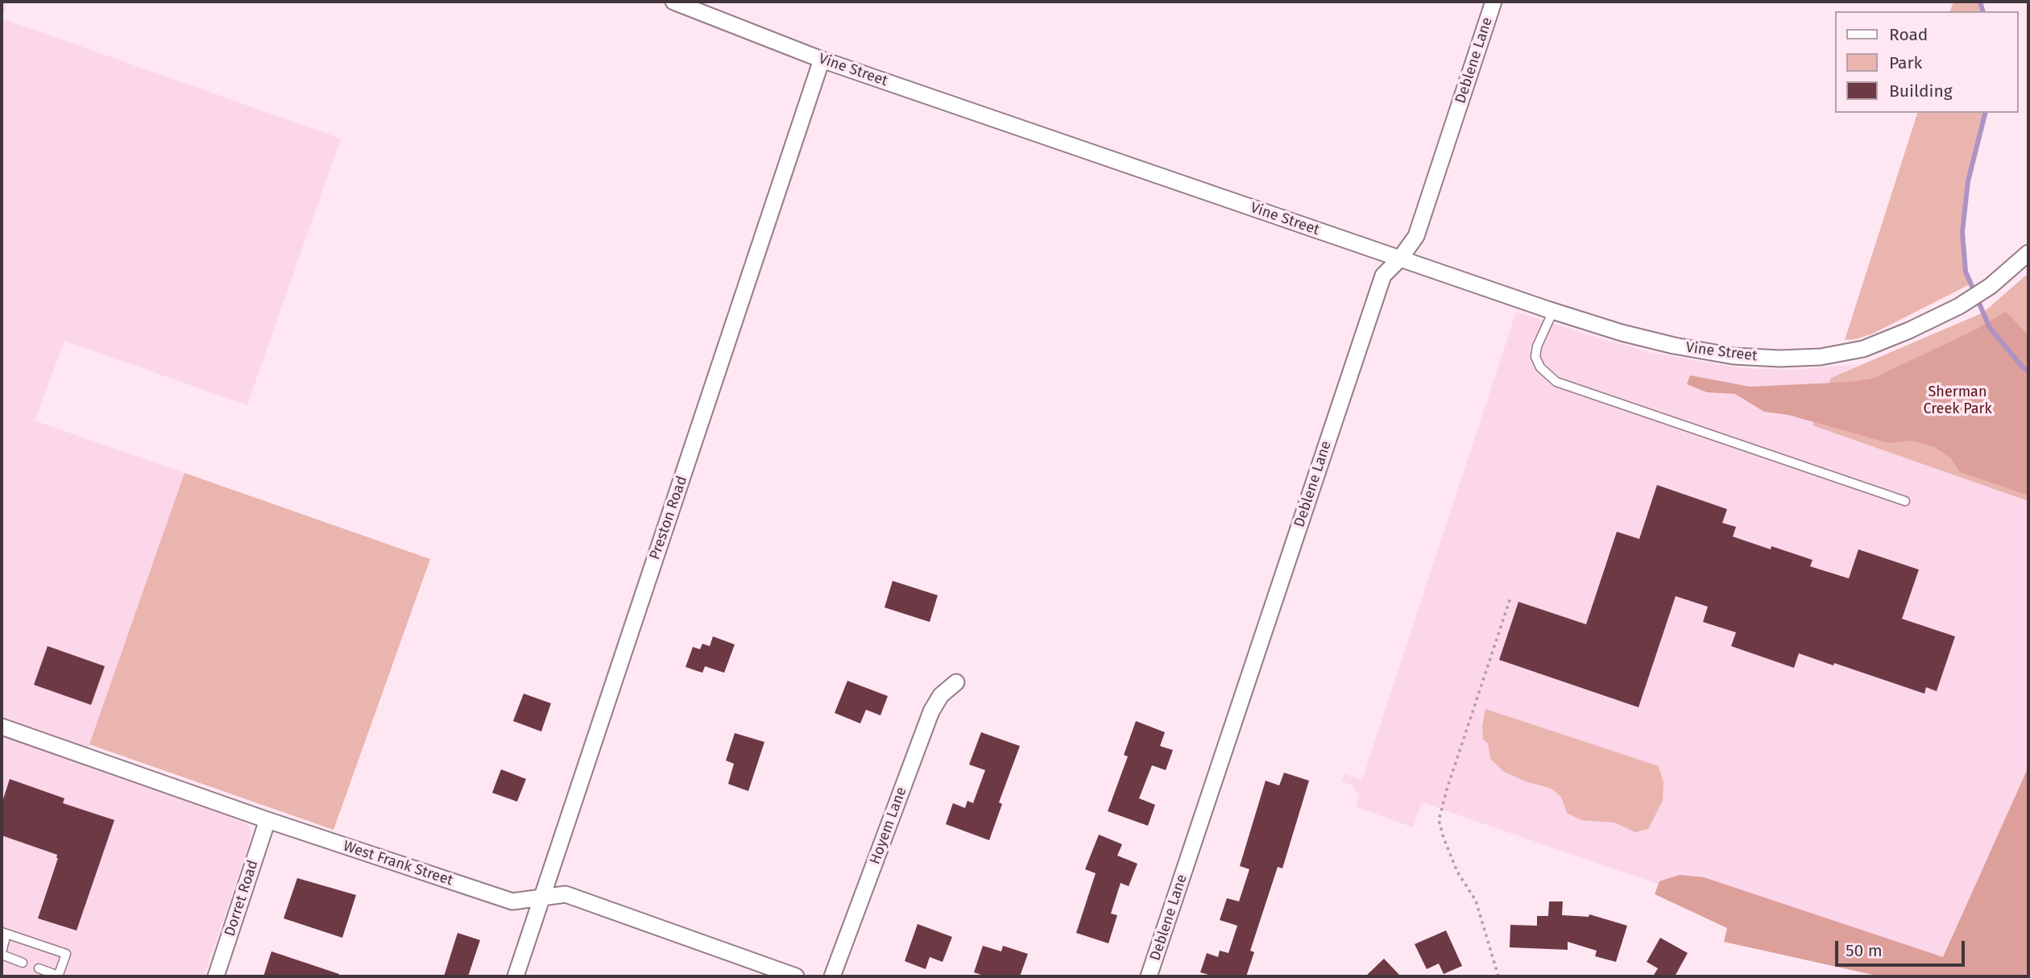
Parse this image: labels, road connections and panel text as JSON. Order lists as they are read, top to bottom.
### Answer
{
  "streets": {
    "street": [
      "Deblene Lane",
      "Vine Street",
      "Preston Road",
      "Hoyem Lane",
      "West Frank Street",
      "Dorret Road"
    ]
  },
  "crossings": [
    ["Deblene Lane", "Vine Street"],
    ["Vine Street", "Preston Road"],
    ["Preston Road", "West Frank Street"],
    ["West Frank Street", "Dorret Road"]
  ],
  "parks": ["Sherman Creek Park"],
  "legend": ["Road", "Park", "Building"],
  "scale_bar": "50 m"
}
